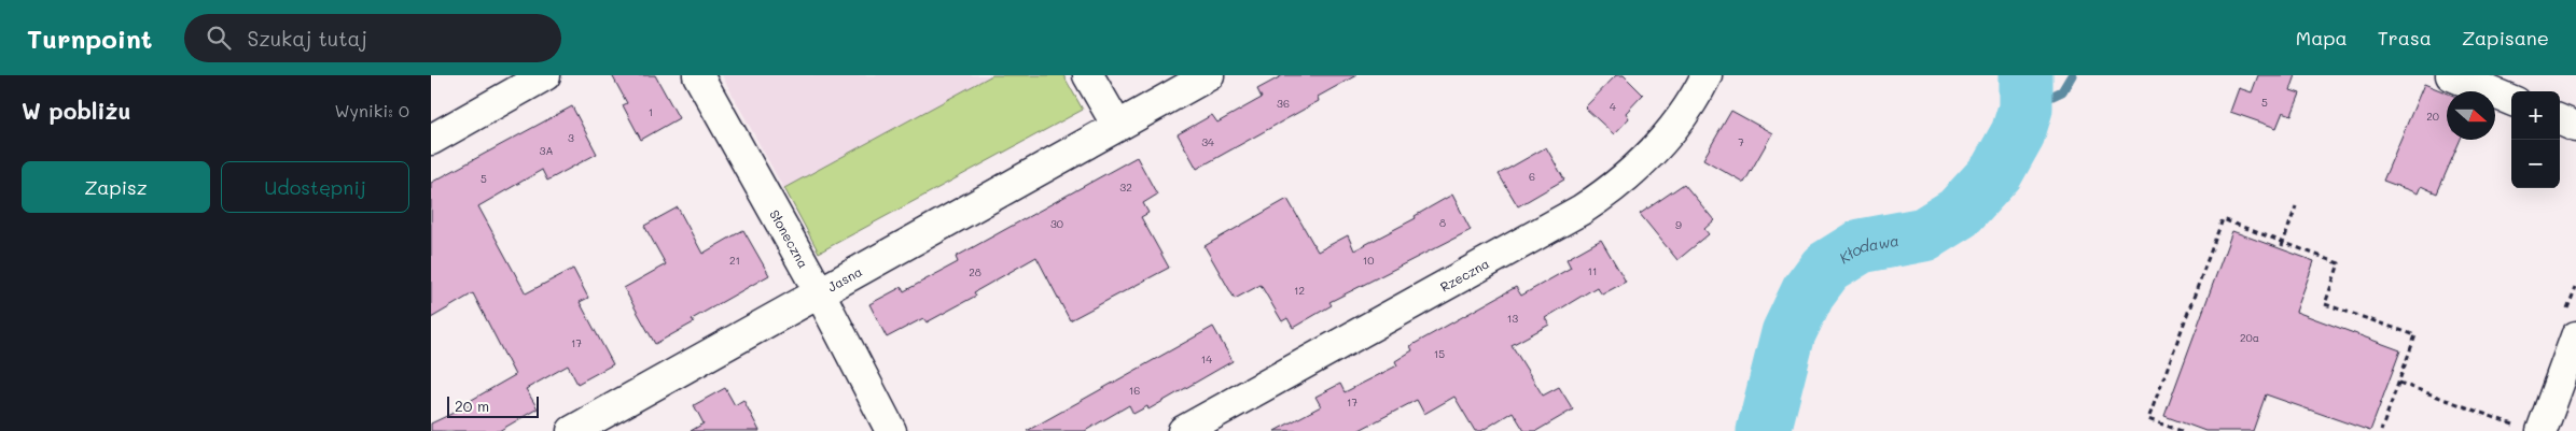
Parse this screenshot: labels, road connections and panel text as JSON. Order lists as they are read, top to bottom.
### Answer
{
  "streets": {
    "street": ["Słoneczna", "Rzeczna", "Jasna"]
  },
  "crossings": [
    ["Słoneczna", "Jasna"]
  ],
  "water": ["Kłodawa"],
  "house_numbers": [
    "5",
    "36",
    "4",
    "1",
    "20",
    "3",
    "34",
    "7",
    "3A",
    "6",
    "5",
    "32",
    "8",
    "30",
    "9",
    "21",
    "10",
    "11",
    "28",
    "12",
    "13",
    "20a",
    "17",
    "15",
    "14",
    "16",
    "17"
  ],
  "scale_bar": "20 m",
  "north": "right",
  "page": {
    "header": "Turnpoint",
    "search": "Szukaj tutaj",
    "nav": ["Mapa", "Trasa", "Zapisane"],
    "heading": ["W pobliżu", "Wyniki: 0"],
    "map_buttons": ["+", "−"],
    "buttons": ["Zapisz", "Udostępnij"],
    "scale": "20 m"
  }
}
